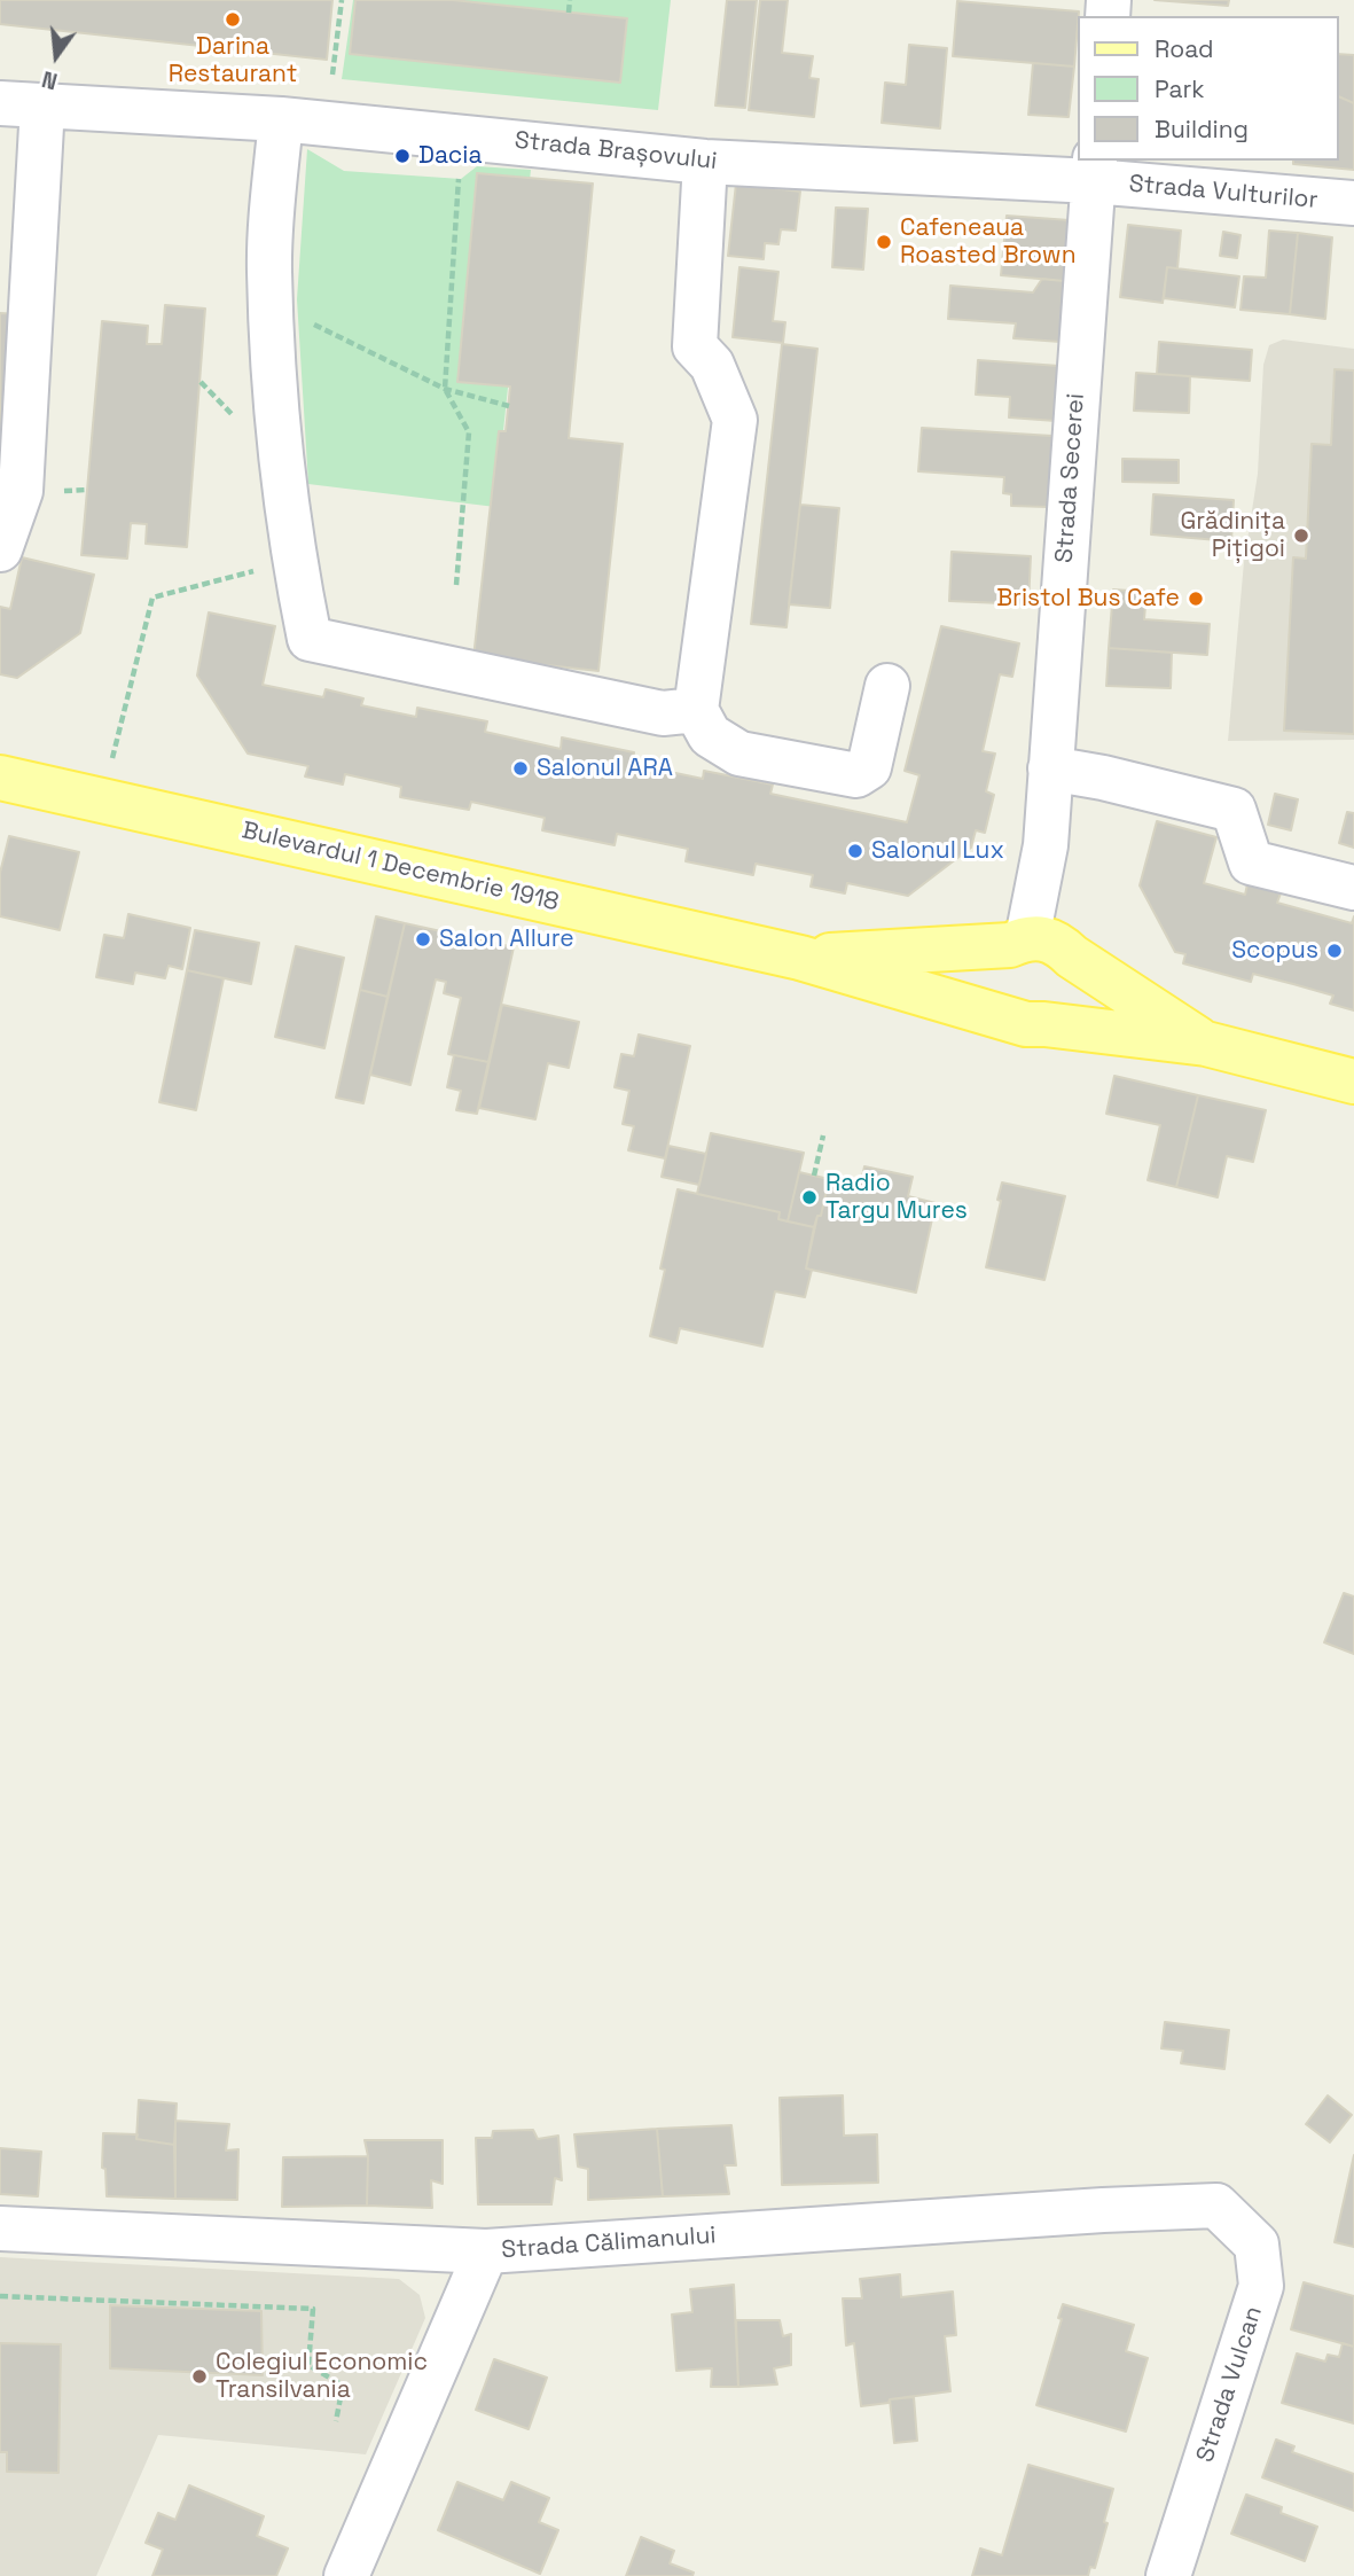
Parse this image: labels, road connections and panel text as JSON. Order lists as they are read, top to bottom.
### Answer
{
  "streets": {
    "main road": ["Bulevardul 1 Decembrie 1918"],
    "street": [
      "Strada Brașovului",
      "Strada Vulturilor",
      "Strada Secerei",
      "Strada Călimanului",
      "Strada Vulcan"
    ]
  },
  "crossings": [
    ["Strada Brașovului", "Strada Vulturilor"],
    ["Strada Brașovului", "Strada Secerei"],
    ["Strada Vulturilor", "Strada Secerei"],
    ["Strada Secerei", "Bulevardul 1 Decembrie 1918"],
    ["Strada Călimanului", "Strada Vulcan"]
  ],
  "places": [
    "Darina Restaurant",
    "Dacia",
    "Cafeneaua Roasted Brown",
    "Grădinița Pițigoi",
    "Bristol Bus Cafe",
    "Salonul ARA",
    "Salonul Lux",
    "Salon Allure",
    "Scopus",
    "Radio Targu Mures",
    "Colegiul Economic Transilvania"
  ],
  "legend": ["Road", "Park", "Building"],
  "north": "bottom"
}
